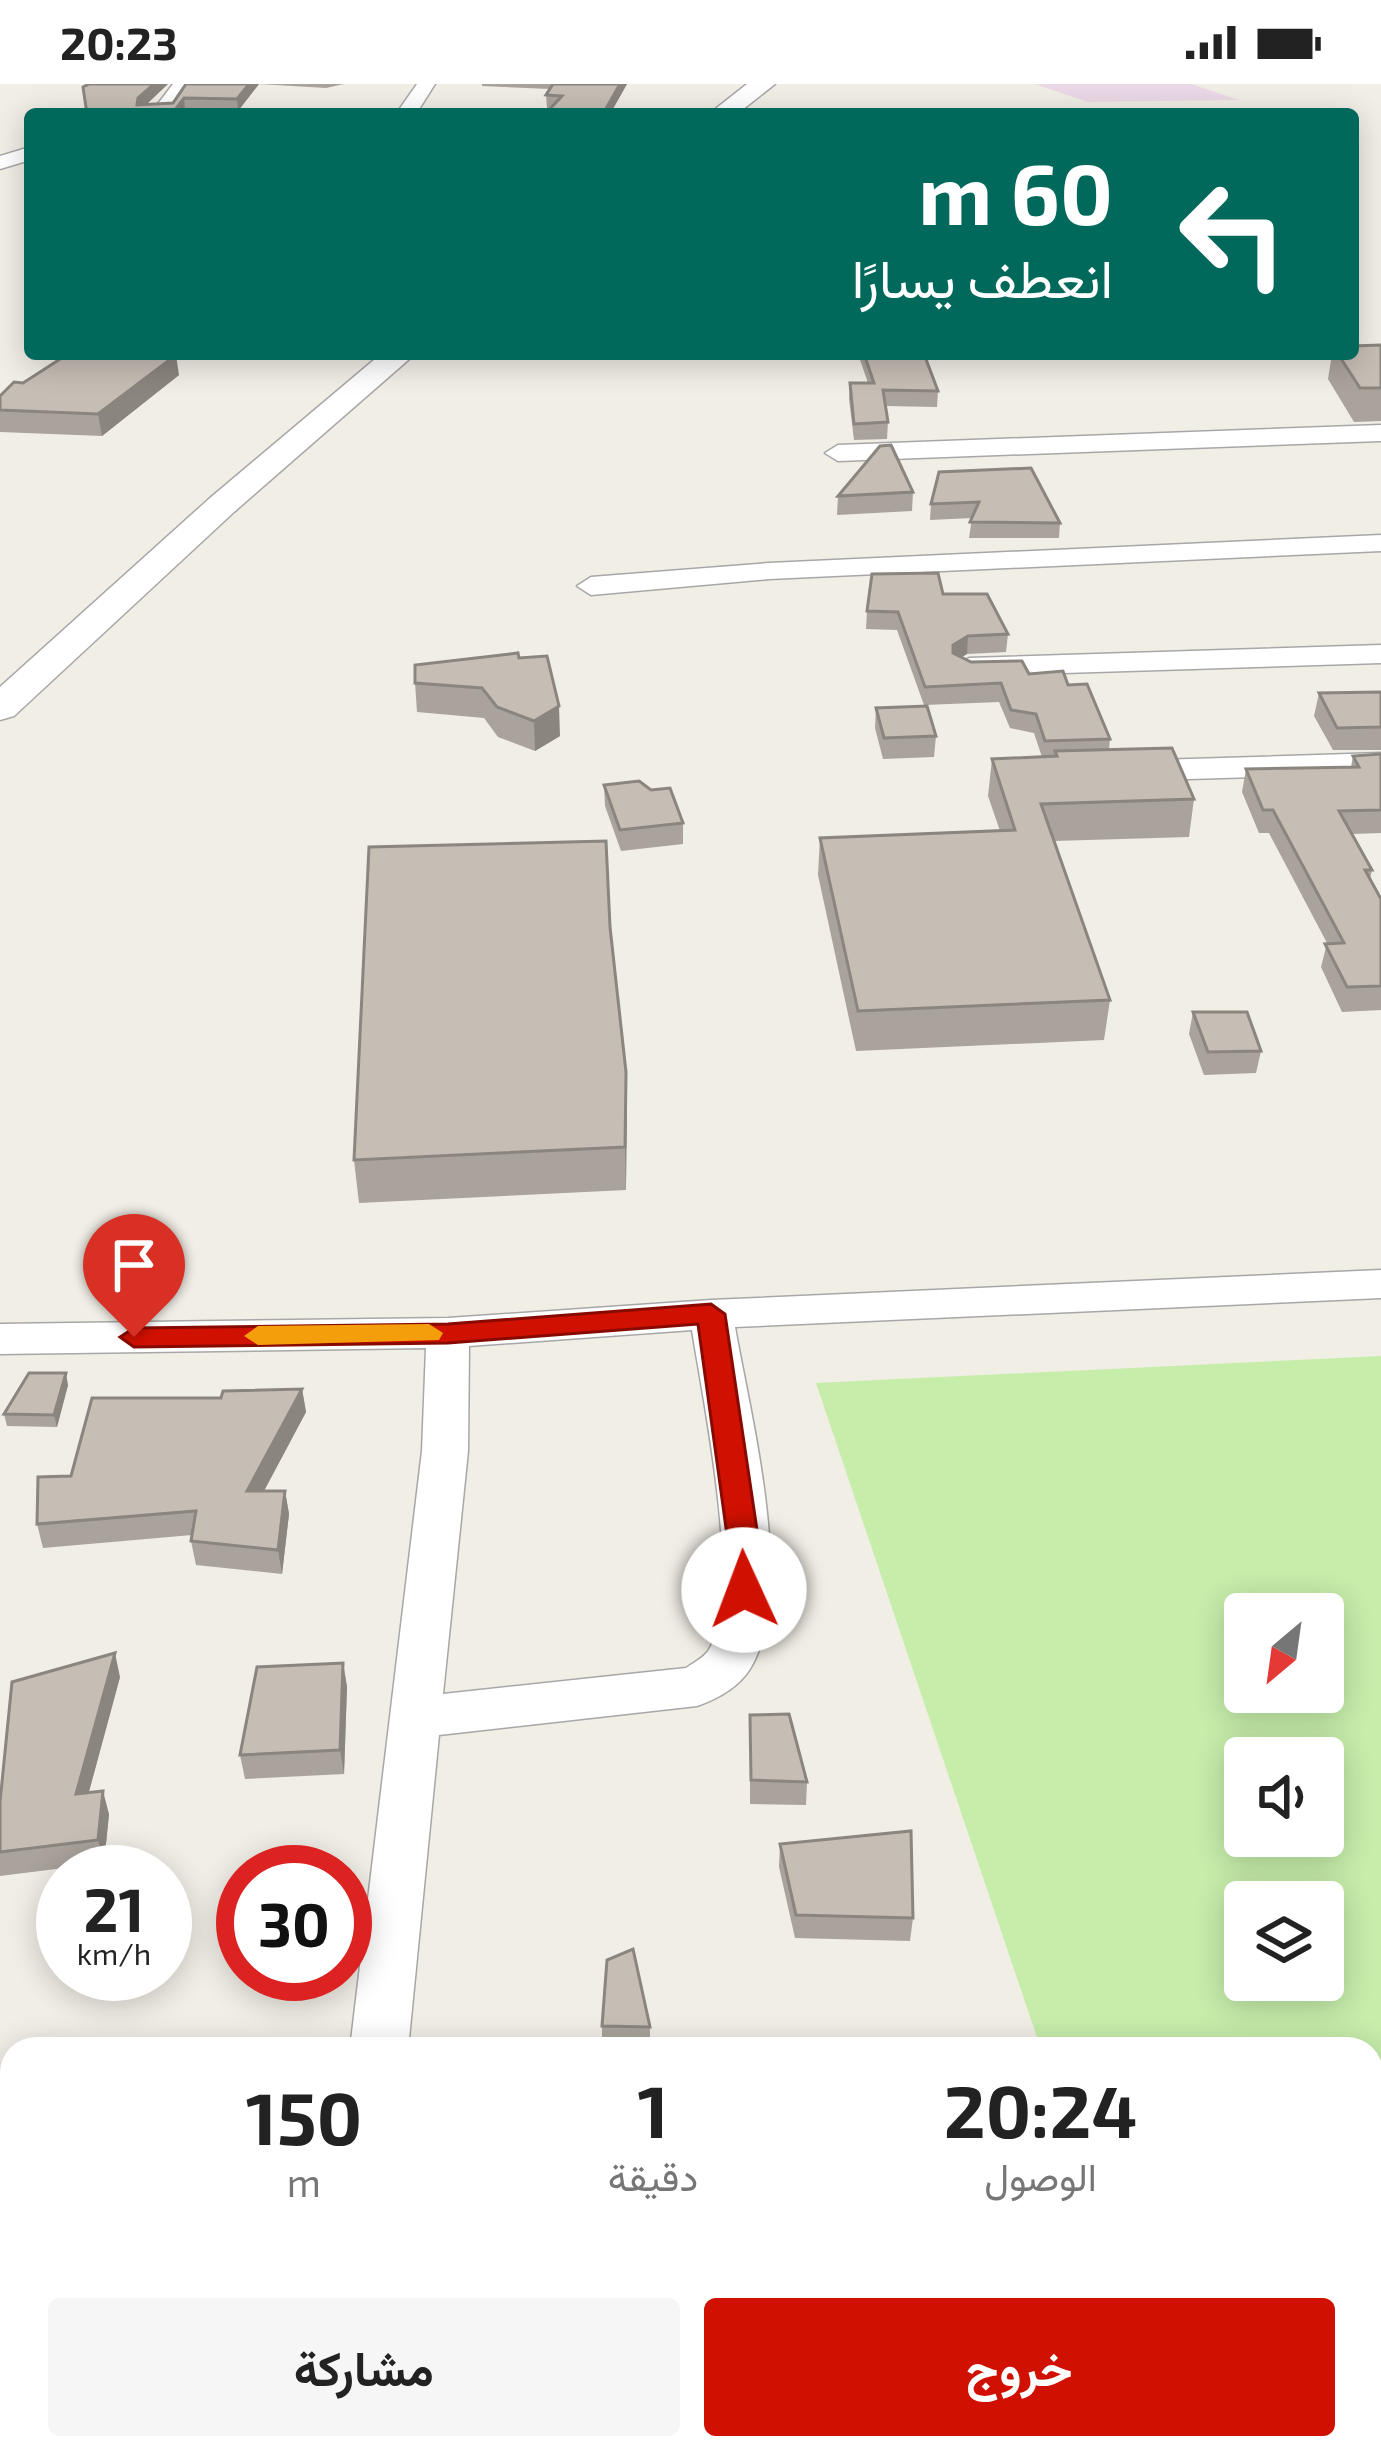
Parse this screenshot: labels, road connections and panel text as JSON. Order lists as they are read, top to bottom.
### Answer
{
  "north": "bottom left",
  "page": {
    "status": "20:23",
    "turn": ["60 m", "انعطف يسارًا"],
    "speed": "21 km/h",
    "limit": "30",
    "eta": [
      "20:24",
      "الوصول",
      "1",
      "دقيقة",
      "150",
      "m"
    ],
    "buttons": ["خروج", "مشاركة"]
  }
}
